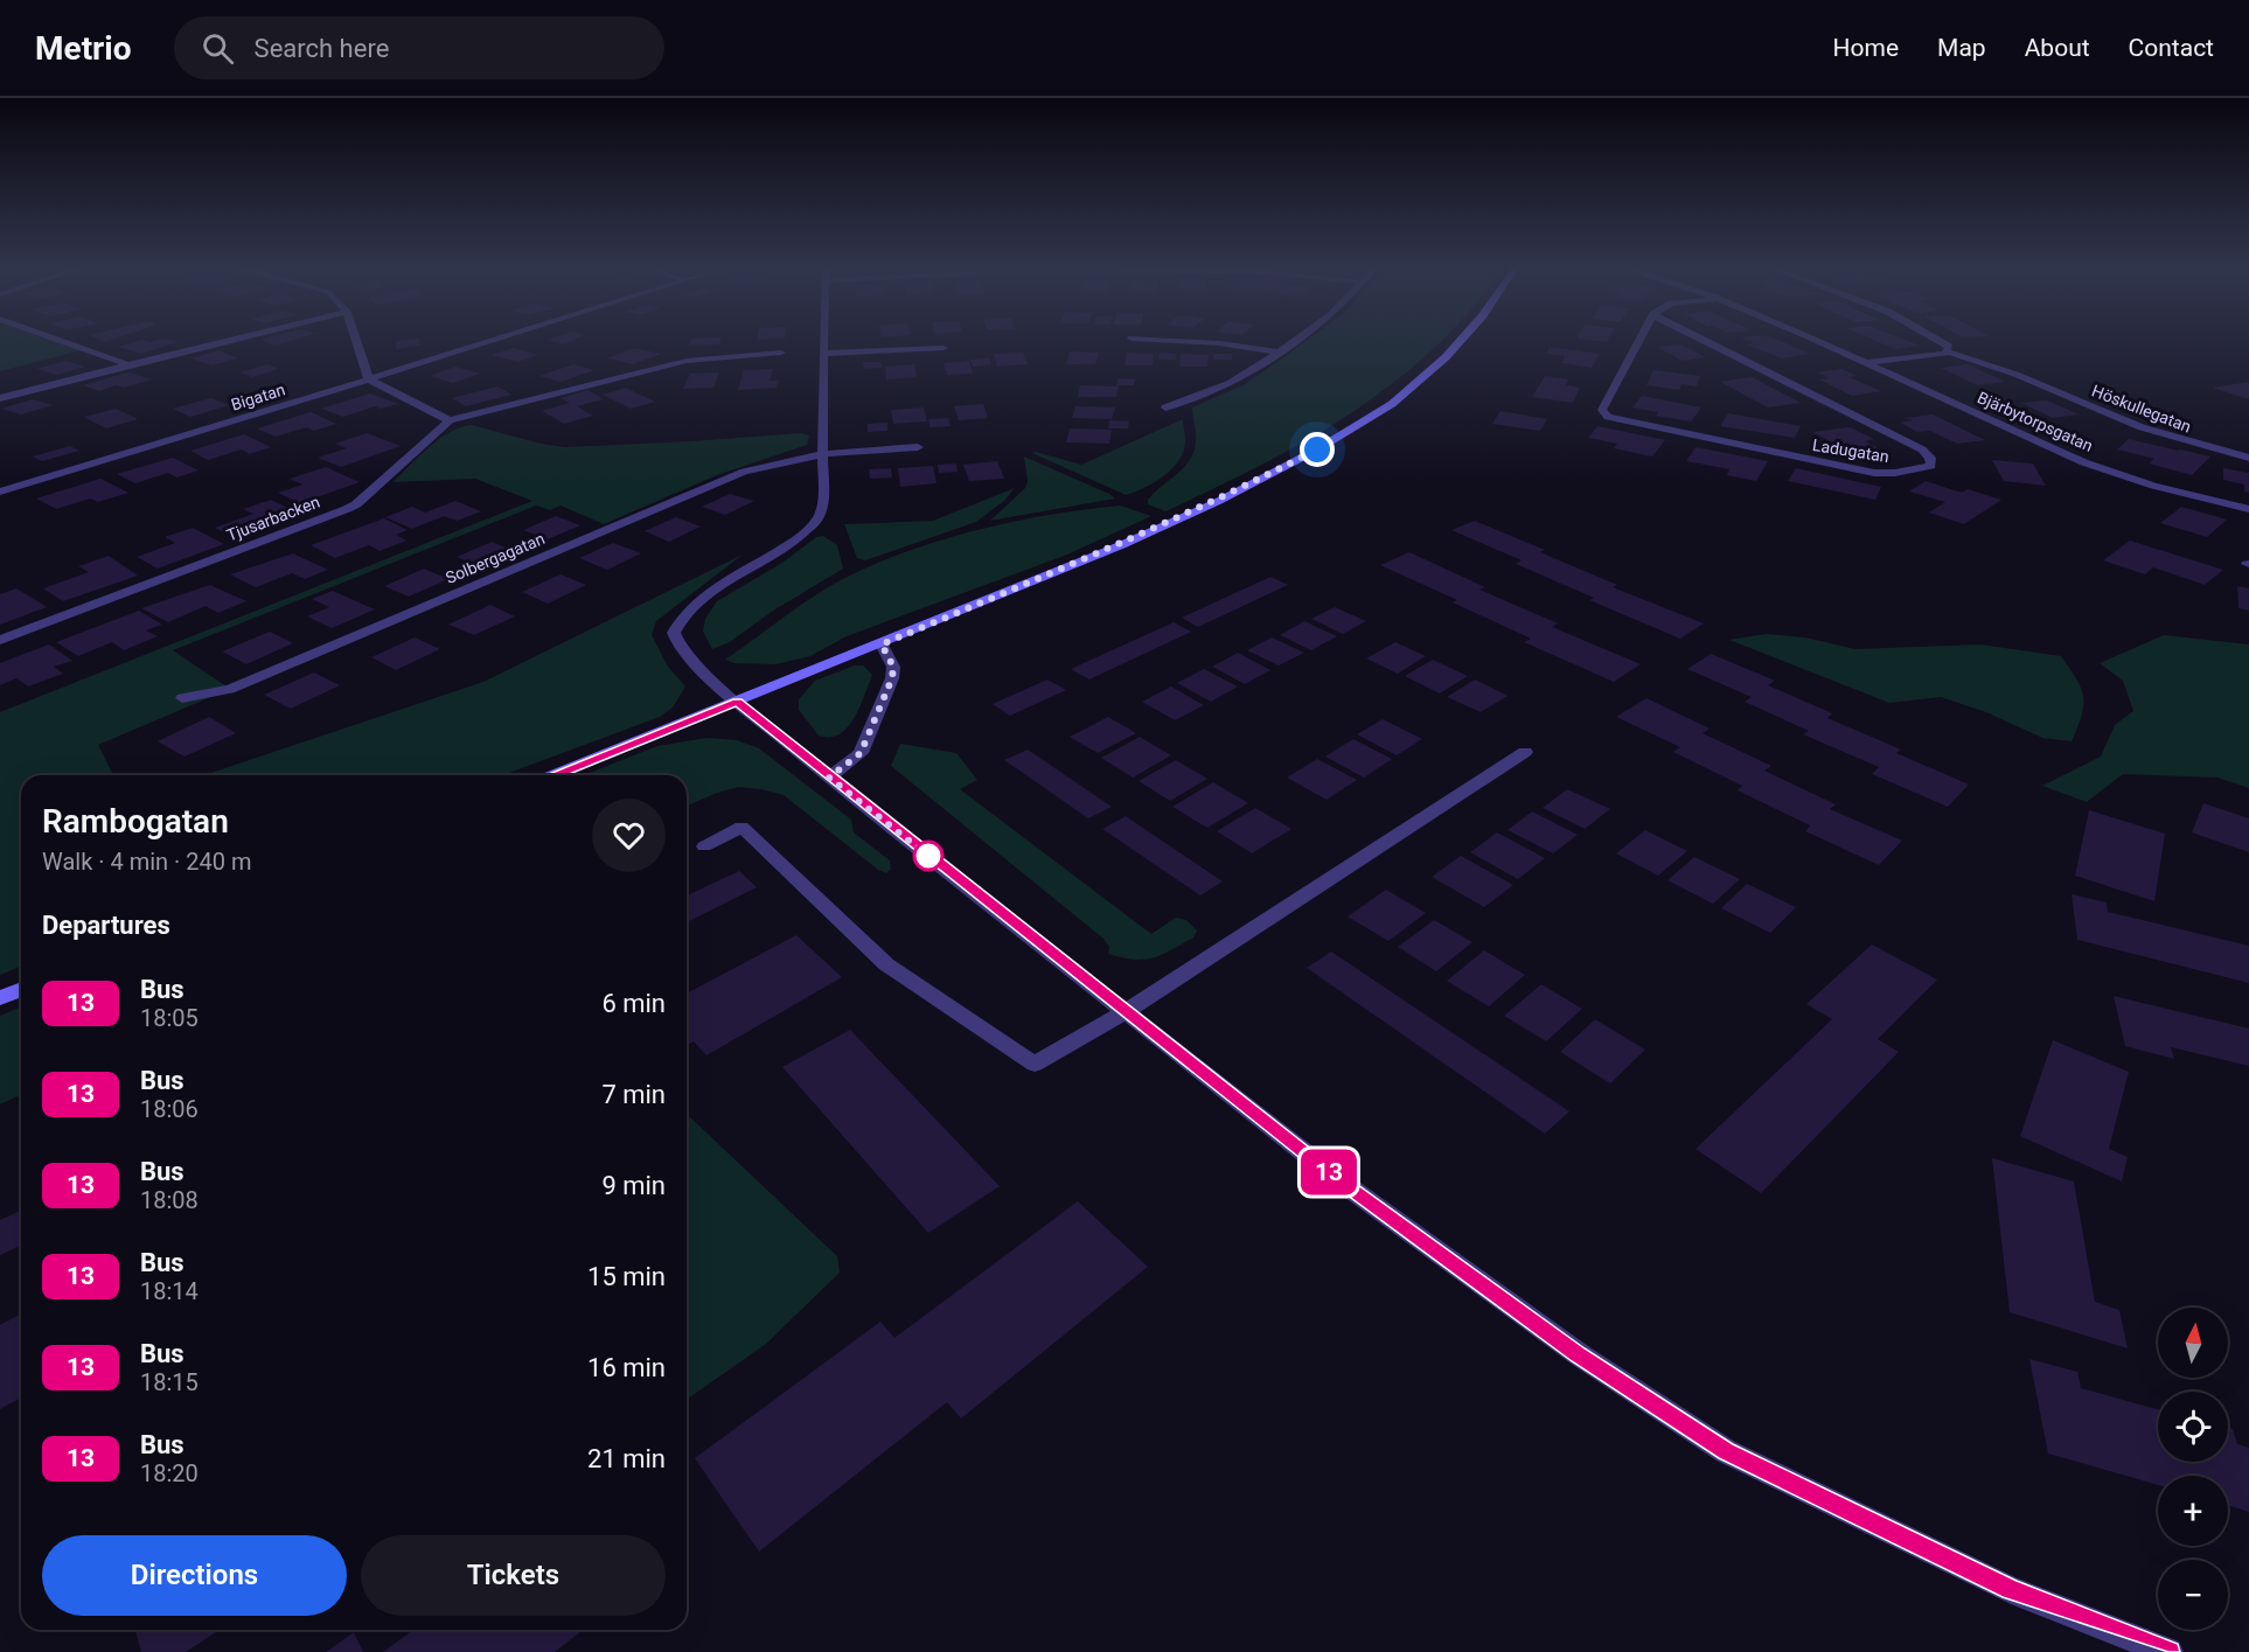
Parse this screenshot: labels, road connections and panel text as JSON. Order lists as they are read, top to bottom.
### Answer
{
  "streets": {
    "street": [
      "Bigatan",
      "Höskullegatan",
      "Bjärbytorpsgatan",
      "Ladugatan",
      "Tjusarbacken",
      "Solbergagatan"
    ]
  },
  "crossings": [
    ["Höskullegatan", "Bjärbytorpsgatan"]
  ],
  "lines": ["bus line 13"],
  "north": "top",
  "page": {
    "header": "Metrio",
    "search": "Search here",
    "nav": [
      "Home",
      "Map",
      "About",
      "Contact"
    ],
    "on_map": "13",
    "heading": [
      ["Rambogatan", "Walk · 4 min · 240 m"],
      "Departures"
    ],
    "list": [
      {
        "mark": "13",
        "name": "Bus",
        "note": "18:05",
        "value": "6 min"
      },
      {
        "mark": "13",
        "name": "Bus",
        "note": "18:06",
        "value": "7 min"
      },
      {
        "mark": "13",
        "name": "Bus",
        "note": "18:08",
        "value": "9 min"
      },
      {
        "mark": "13",
        "name": "Bus",
        "note": "18:14",
        "value": "15 min"
      },
      {
        "mark": "13",
        "name": "Bus",
        "note": "18:15",
        "value": "16 min"
      },
      {
        "mark": "13",
        "name": "Bus",
        "note": "18:20",
        "value": "21 min"
      }
    ],
    "map_buttons": ["+", "−"],
    "buttons": ["Directions", "Tickets"]
  }
}
